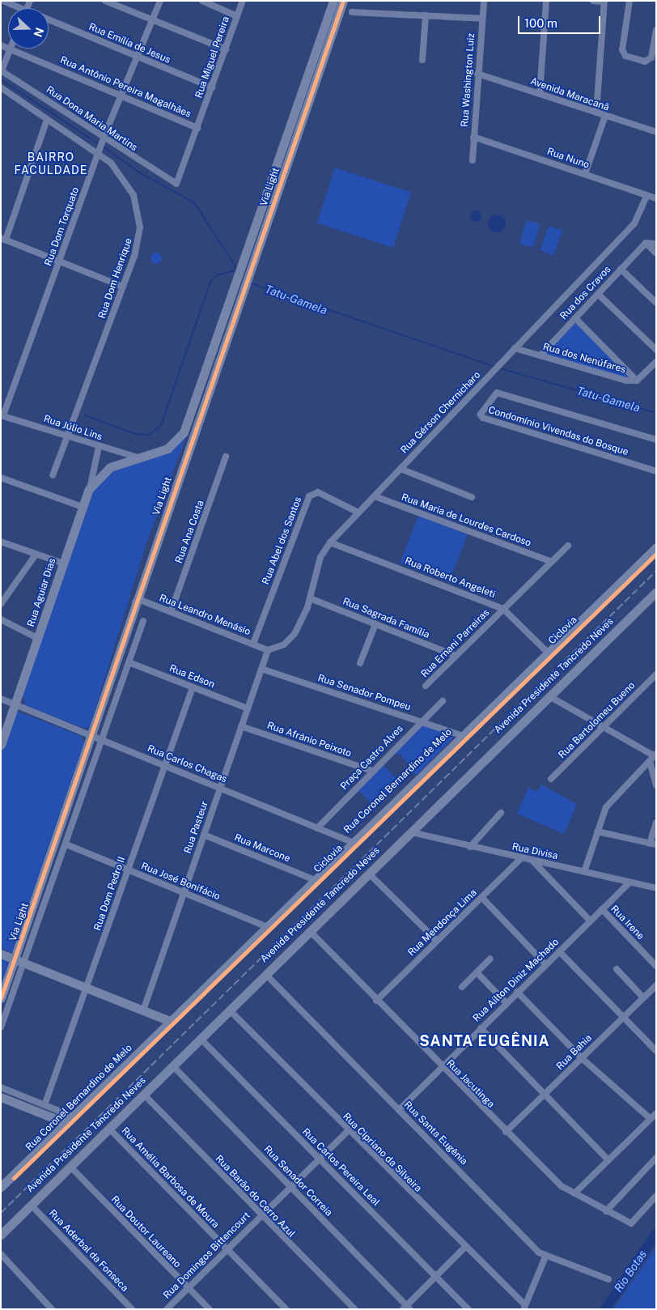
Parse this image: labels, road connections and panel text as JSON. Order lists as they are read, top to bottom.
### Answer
{
  "streets": {
    "main road": [
      "Via Light",
      "Rua Aguiar Dias",
      "Avenida Presidente Tancredo Neves",
      "Rua Coronel Bernardino de Melo"
    ],
    "street": [
      "Rua Emília de Jesus",
      "Rua Miguel Pereira",
      "Rua Washington Luiz",
      "Rua Antônio Pereira Magalhães",
      "Avenida Maracanã",
      "Rua Dona Maria Martins",
      "Rua Nuno",
      "Rua Dom Torquato",
      "Rua Dom Henrique",
      "Rua dos Cravos",
      "Rua dos Nenúfares",
      "Rua Gérson Chernicharo",
      "Rua Júlio Lins",
      "Condomínio Vivendas do Bosque",
      "Rua Maria de Lourdes Cardoso",
      "Rua Ana Costa",
      "Rua Abel dos Santos",
      "Rua Roberto Angeleti",
      "Rua Leandro Menásio",
      "Rua Sagrada Família",
      "Rua Ernani Parreiras",
      "Rua Edson",
      "Rua Senador Pompeu",
      "Rua Bartolomeu Bueno",
      "Rua Afrânio Peixoto",
      "Praça Castro Alves",
      "Rua Carlos Chagas",
      "Rua Pasteur",
      "Rua Marcone",
      "Rua Divisa",
      "Rua José Bonifácio",
      "Rua Dom Pedro II",
      "Rua Mendonça Lima",
      "Rua Irene",
      "Rua Ailton Diniz Machado",
      "Rua Bahia",
      "Rua Jacutinga",
      "Rua Santa Eugênia",
      "Rua Cipriano da Silveira",
      "Rua Carlos Pereira Leal",
      "Rua Amélia Barbosa de Moura",
      "Rua Senador Correia",
      "Rua Barão do Cerro Azul",
      "Rua Doutor Laureano",
      "Rua Aderbal da Fonseca",
      "Rua Domingos Bittencourt"
    ],
    "cycle path": ["Ciclovia"]
  },
  "crossings": [
    ["Rua Emília de Jesus", "Rua Miguel Pereira"],
    ["Rua Emília de Jesus", "Rua Dom Torquato"],
    ["Rua Miguel Pereira", "Rua Antônio Pereira Magalhães"],
    ["Rua Miguel Pereira", "Rua Dona Maria Martins"],
    ["Rua Washington Luiz", "Avenida Maracanã"],
    ["Rua Washington Luiz", "Rua Nuno"],
    ["Rua Antônio Pereira Magalhães", "Rua Dom Torquato"],
    ["Rua Dona Maria Martins", "Rua Dom Torquato"],
    ["Rua Nuno", "Rua Gérson Chernicharo"],
    ["Via Light", "Rua Júlio Lins"],
    ["Via Light", "Rua Aguiar Dias"],
    ["Via Light", "Rua Leandro Menásio"],
    ["Via Light", "Rua Carlos Chagas"],
    ["Rua Dom Torquato", "Rua Dom Henrique"],
    ["Rua Dom Torquato", "Rua Júlio Lins"],
    ["Rua Dom Henrique", "Rua Júlio Lins"],
    ["Rua dos Cravos", "Rua dos Nenúfares"],
    ["Rua dos Nenúfares", "Rua Gérson Chernicharo"],
    ["Rua Gérson Chernicharo", "Rua Maria de Lourdes Cardoso"],
    ["Rua Gérson Chernicharo", "Rua Abel dos Santos"],
    ["Rua Gérson Chernicharo", "Rua Roberto Angeleti"],
    ["Rua Gérson Chernicharo", "Rua Leandro Menásio"],
    ["Rua Gérson Chernicharo", "Rua Sagrada Família"],
    ["Rua Gérson Chernicharo", "Rua Pasteur"],
    ["Rua Júlio Lins", "Rua Aguiar Dias"],
    ["Rua Maria de Lourdes Cardoso", "Rua Ernani Parreiras"],
    ["Rua Ana Costa", "Rua Leandro Menásio"],
    ["Rua Abel dos Santos", "Rua Leandro Menásio"],
    ["Rua Roberto Angeleti", "Rua Ernani Parreiras"],
    ["Rua Roberto Angeleti", "Rua Coronel Bernardino de Melo"],
    ["Rua Aguiar Dias", "Rua Carlos Chagas"],
    ["Rua Leandro Menásio", "Rua Pasteur"],
    ["Rua Sagrada Família", "Rua Ernani Parreiras"],
    ["Avenida Presidente Tancredo Neves", "Rua Divisa"],
    ["Avenida Presidente Tancredo Neves", "Rua Jacutinga"],
    ["Avenida Presidente Tancredo Neves", "Rua Santa Eugênia"],
    ["Avenida Presidente Tancredo Neves", "Rua Cipriano da Silveira"],
    ["Avenida Presidente Tancredo Neves", "Rua Carlos Pereira Leal"],
    ["Avenida Presidente Tancredo Neves", "Rua Amélia Barbosa de Moura"],
    ["Avenida Presidente Tancredo Neves", "Rua Senador Correia"],
    ["Avenida Presidente Tancredo Neves", "Rua Barão do Cerro Azul"],
    ["Avenida Presidente Tancredo Neves", "Rua Doutor Laureano"],
    ["Avenida Presidente Tancredo Neves", "Rua Aderbal da Fonseca"],
    ["Rua Edson", "Rua Pasteur"],
    ["Rua Edson", "Rua Dom Pedro II"],
    ["Rua Senador Pompeu", "Praça Castro Alves"],
    ["Rua Senador Pompeu", "Rua Coronel Bernardino de Melo"],
    ["Rua Senador Pompeu", "Rua Pasteur"],
    ["Rua Afrânio Peixoto", "Praça Castro Alves"],
    ["Rua Afrânio Peixoto", "Rua Pasteur"],
    ["Praça Castro Alves", "Rua Carlos Chagas"],
    ["Rua Carlos Chagas", "Rua Coronel Bernardino de Melo"],
    ["Rua Carlos Chagas", "Rua Pasteur"],
    ["Rua Carlos Chagas", "Rua Dom Pedro II"],
    ["Rua Coronel Bernardino de Melo", "Rua Marcone"],
    ["Rua Coronel Bernardino de Melo", "Rua José Bonifácio"],
    ["Rua Pasteur", "Rua Marcone"],
    ["Rua Pasteur", "Rua José Bonifácio"],
    ["Rua Divisa", "Rua Mendonça Lima"],
    ["Rua Divisa", "Rua Ailton Diniz Machado"],
    ["Rua José Bonifácio", "Rua Dom Pedro II"],
    ["Rua Mendonça Lima", "Rua Jacutinga"],
    ["Rua Irene", "Rua Ailton Diniz Machado"],
    ["Rua Ailton Diniz Machado", "Rua Jacutinga"],
    ["Rua Ailton Diniz Machado", "Rua Santa Eugênia"],
    ["Rua Bahia", "Rua Jacutinga"],
    ["Rua Cipriano da Silveira", "Rua Domingos Bittencourt"],
    ["Rua Carlos Pereira Leal", "Rua Domingos Bittencourt"],
    ["Rua Amélia Barbosa de Moura", "Rua Domingos Bittencourt"],
    ["Rua Senador Correia", "Rua Domingos Bittencourt"],
    ["Rua Barão do Cerro Azul", "Rua Domingos Bittencourt"],
    ["Rua Doutor Laureano", "Rua Domingos Bittencourt"]
  ],
  "districts": ["BAIRRO FACULDADE", "SANTA EUGÊNIA"],
  "water": ["Tatu-Gamela", "Rio Botas"],
  "scale_bar": "100 m",
  "north": "right"
}
